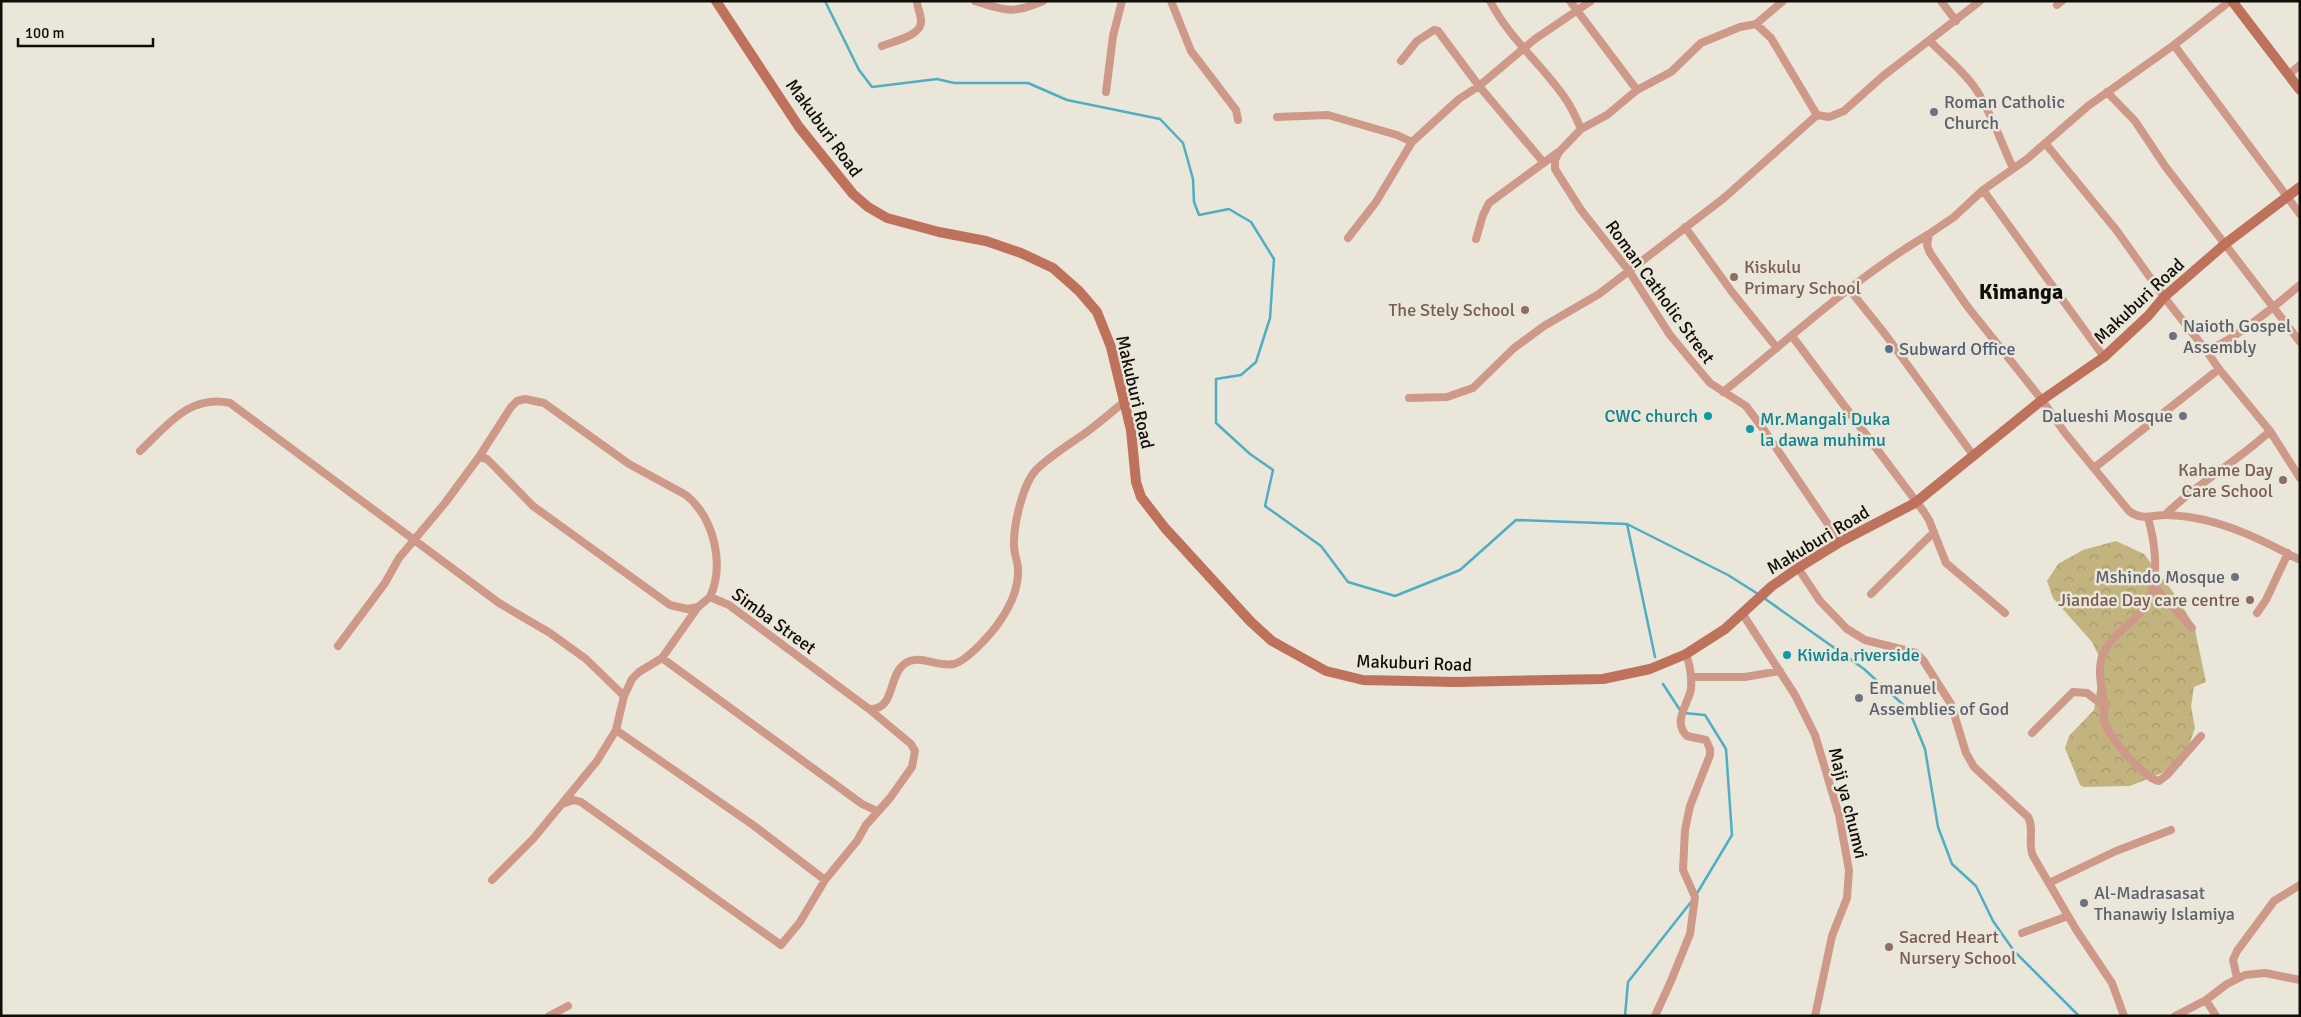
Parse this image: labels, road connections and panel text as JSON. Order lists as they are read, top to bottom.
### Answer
{
  "streets": {
    "street": [
      "Makuburi Road",
      "Roman Catholic Street",
      "Simba Street",
      "Maji ya chumvi"
    ]
  },
  "crossings": [
    ["Makuburi Road", "Roman Catholic Street"],
    ["Makuburi Road", "Maji ya chumvi"]
  ],
  "districts": ["Kimanga"],
  "places": [
    "Roman Catholic Church",
    "Kiskulu Primary School",
    "The Stely School",
    "Naioth Gospel Assembly",
    "Subward Office",
    "CWC church",
    "Dalueshi Mosque",
    "Mr.Mangali Duka la dawa muhimu",
    "Kahame Day Care School",
    "Mshindo Mosque",
    "Jiandae Day care centre",
    "Kiwida riverside",
    "Emanuel Assemblies of God",
    "Al-Madrasasat Thanawiy Islamiya",
    "Sacred Heart Nursery School"
  ],
  "scale_bar": "100 m"
}
